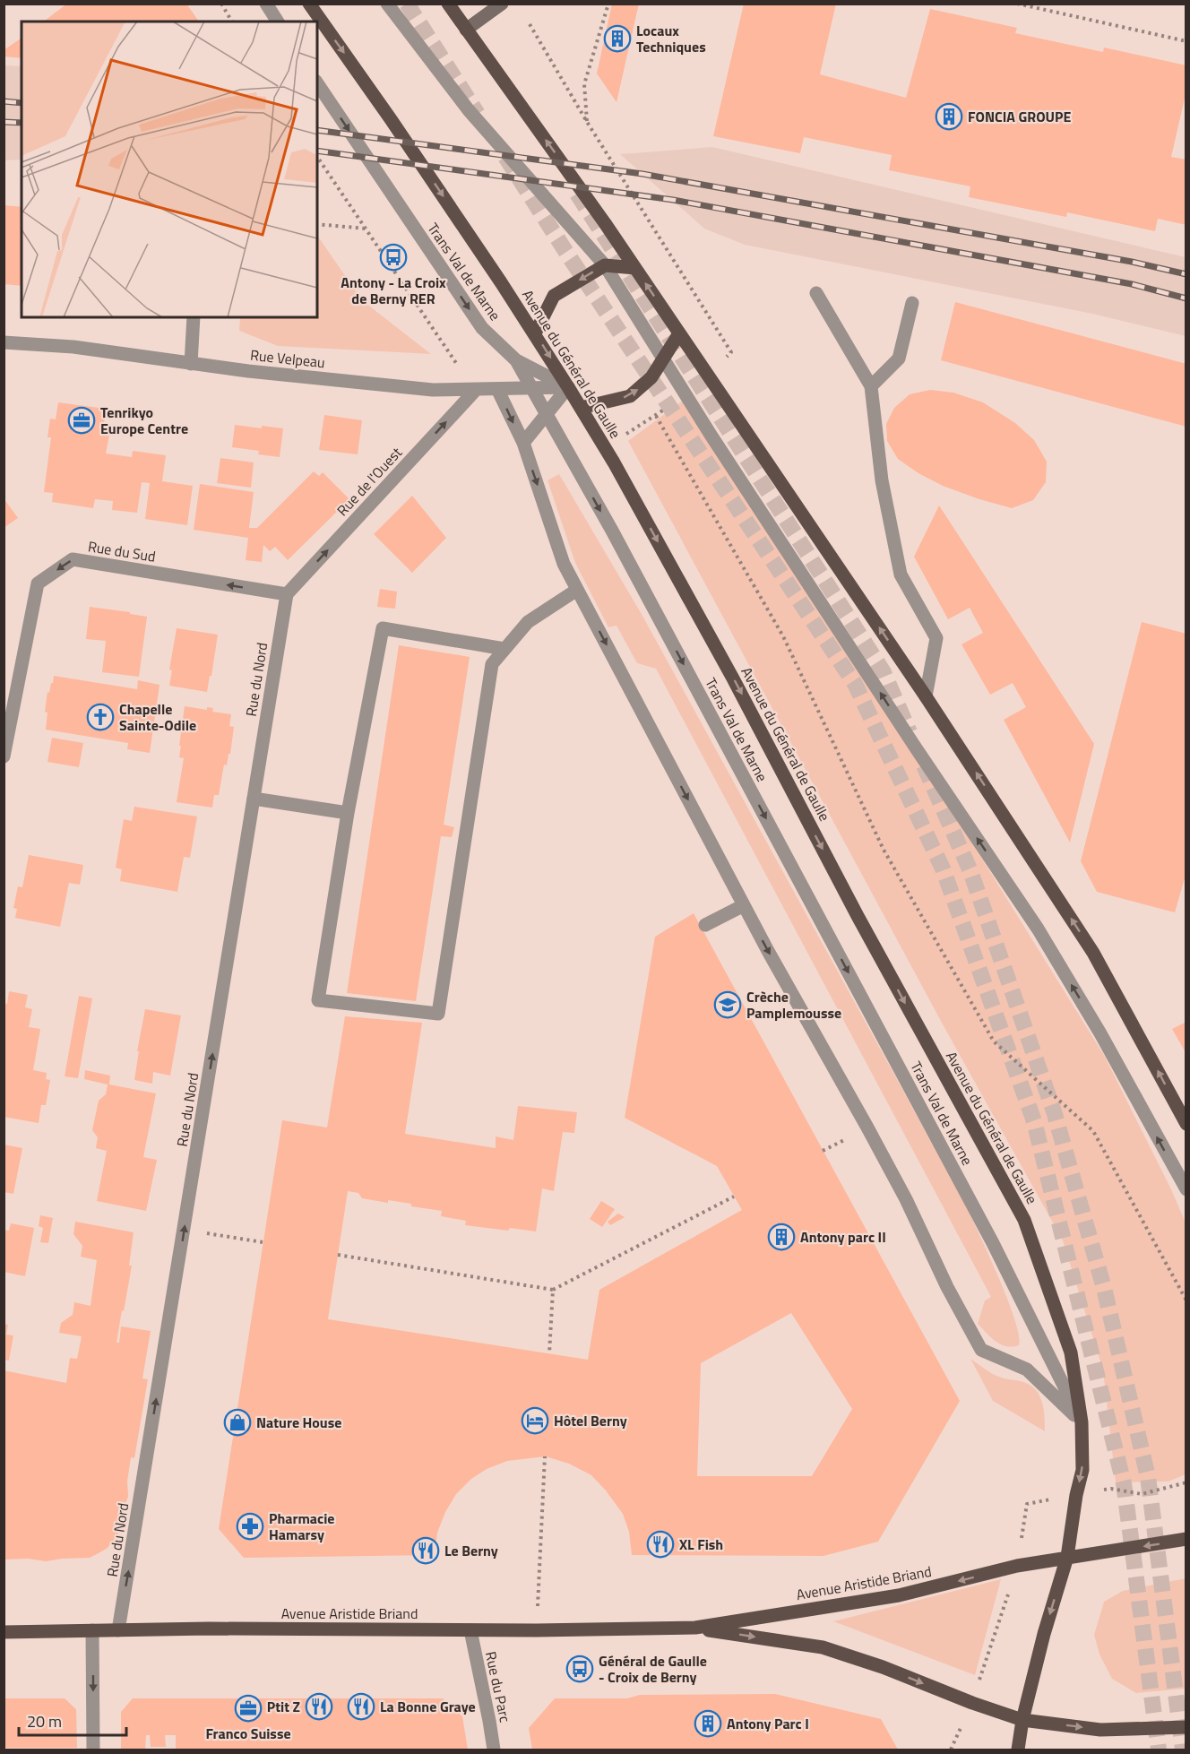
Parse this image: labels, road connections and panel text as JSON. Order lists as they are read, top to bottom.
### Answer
{
  "streets": {
    "main road": ["Avenue du Général de Gaulle", "Avenue Aristide Briand"],
    "street": [
      "Trans Val de Marne",
      "Rue Velpeau",
      "Rue de l'Ouest",
      "Rue du Sud",
      "Rue du Nord",
      "Rue du Parc"
    ]
  },
  "crossings": [
    ["Trans Val de Marne", "Rue Velpeau"],
    ["Trans Val de Marne", "Avenue du Général de Gaulle"],
    ["Rue Velpeau", "Avenue du Général de Gaulle"],
    ["Rue Velpeau", "Rue de l'Ouest"],
    ["Avenue du Général de Gaulle", "Avenue Aristide Briand"],
    ["Rue de l'Ouest", "Rue du Sud"],
    ["Rue de l'Ouest", "Rue du Nord"],
    ["Rue du Sud", "Rue du Nord"],
    ["Rue du Nord", "Avenue Aristide Briand"],
    ["Avenue Aristide Briand", "Rue du Parc"]
  ],
  "one_way": ["Avenue du Général de Gaulle", "Rue de l'Ouest", "Rue du Nord"],
  "places": {
    "building": [
      "Locaux Techniques",
      "FONCIA GROUPE",
      "Antony parc II",
      "Antony Parc I"
    ],
    "bus stop": ["Antony - La Croix de Berny RER", "Général de Gaulle - Croix de Berny"],
    "office": ["Tenrikyo Europe Centre", "Franco Suisse"],
    "church": ["Chapelle Sainte-Odile"],
    "school or university": ["Crèche Pamplemousse"],
    "hotel": ["Hôtel Berny"],
    "shop": ["Nature House"],
    "pharmacy": ["Pharmacie Hamarsy"],
    "restaurant": [
      "XL Fish",
      "Le Berny",
      "Ptit Z",
      "La Bonne Graye"
    ]
  },
  "scale_bar": "20 m"
}
